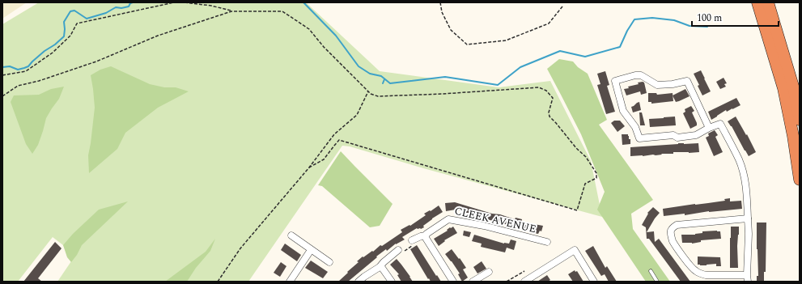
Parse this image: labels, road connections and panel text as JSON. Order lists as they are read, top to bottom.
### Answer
{
  "streets": {
    "street": ["CLEEK AVENUE"]
  },
  "scale_bar": "100 m"
}
